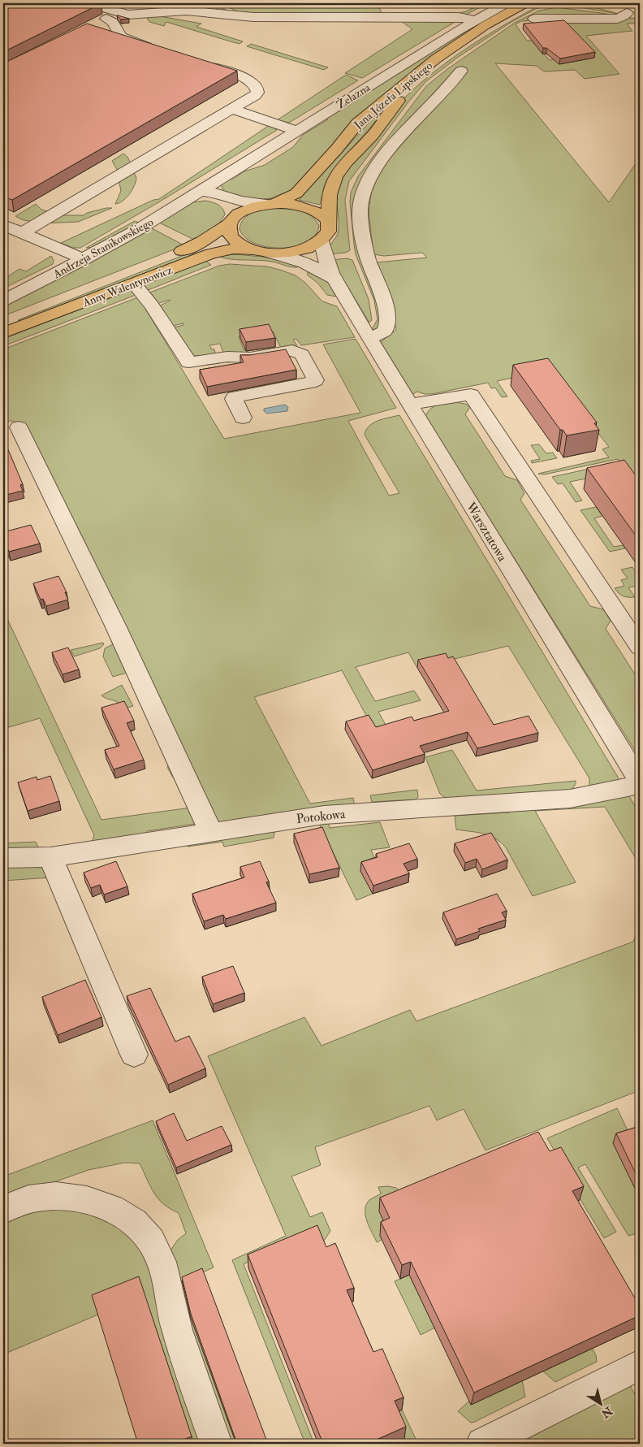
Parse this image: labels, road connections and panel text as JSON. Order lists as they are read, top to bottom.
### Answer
{
  "streets": {
    "main road": ["Jana Józefa Lipskiego", "Anny Walentynowicz"],
    "street": [
      "Żelazna",
      "Andrzeja Stanikowskiego",
      "Warsztatowa",
      "Potokowa"
    ]
  },
  "crossings": [
    ["Jana Józefa Lipskiego", "Anny Walentynowicz"],
    ["Jana Józefa Lipskiego", "Warsztatowa"],
    ["Żelazna", "Andrzeja Stanikowskiego"]
  ],
  "north": "bottom right"
}
